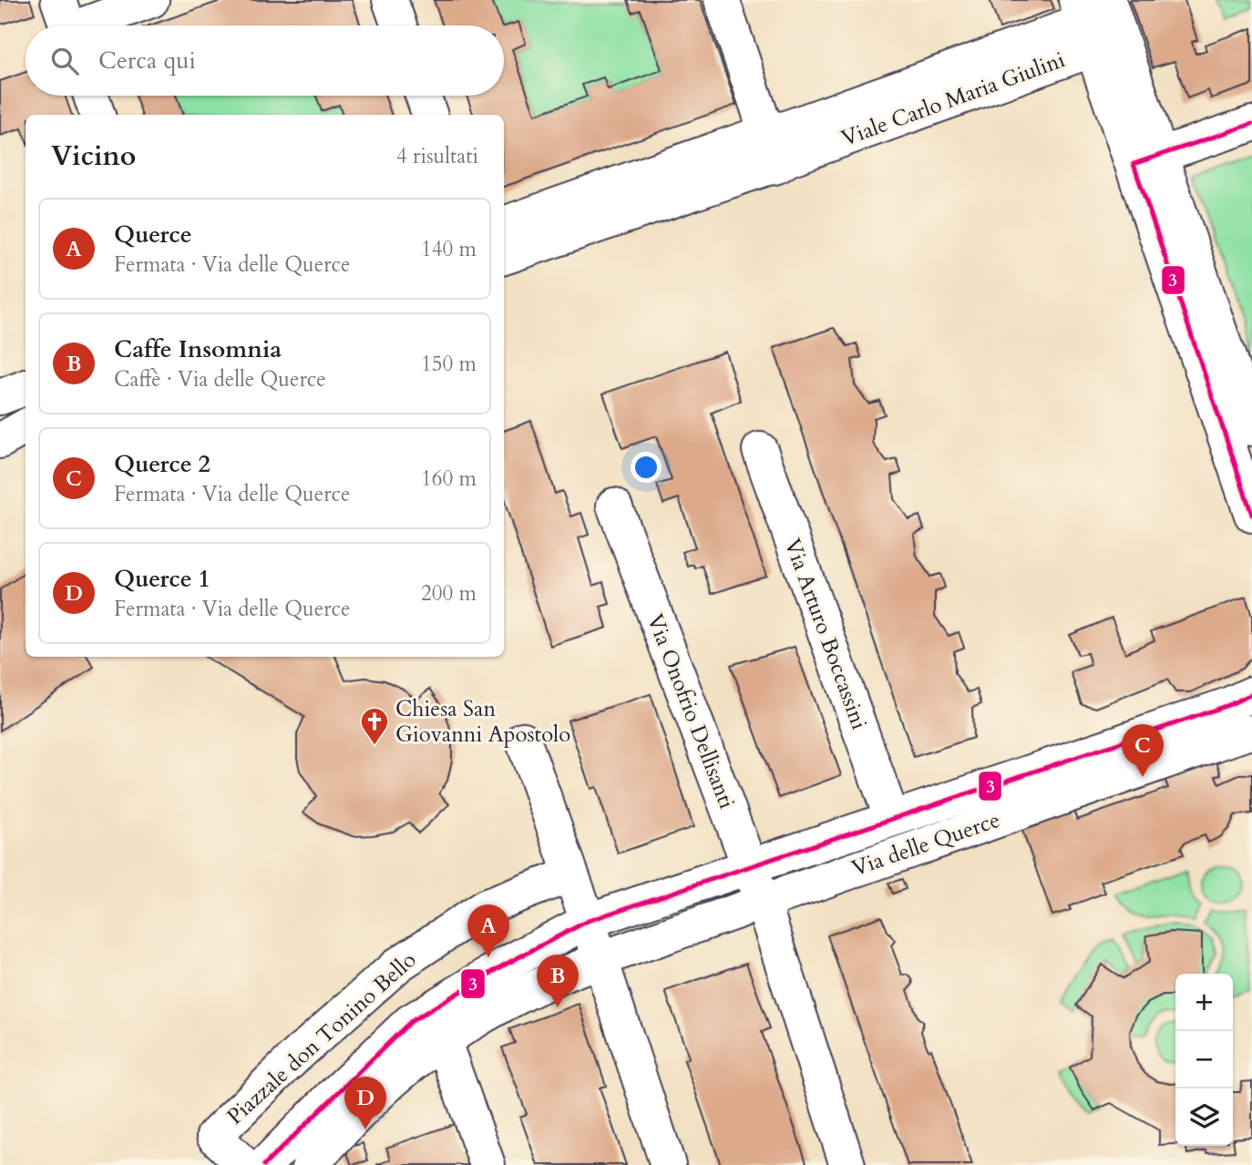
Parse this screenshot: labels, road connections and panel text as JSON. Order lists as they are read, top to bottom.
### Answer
{
  "streets": {
    "street": [
      "Viale Carlo Maria Giulini",
      "Via Arturo Boccassini",
      "Via Onofrio Dellisanti",
      "Via delle Querce",
      "Piazzale don Tonino Bello"
    ]
  },
  "crossings": [
    ["Via Arturo Boccassini", "Via delle Querce"],
    ["Via Onofrio Dellisanti", "Via delle Querce"]
  ],
  "places": {
    "church": ["Chiesa San Giovanni Apostolo"]
  },
  "lines": ["transit line 3"],
  "page": {
    "search": "Cerca qui",
    "heading": ["Vicino", "4 risultati"],
    "list": [
      {
        "mark": "A",
        "name": "Querce",
        "note": "Fermata · Via delle Querce",
        "value": "140 m"
      },
      {
        "mark": "B",
        "name": "Caffe Insomnia",
        "note": "Caffè · Via delle Querce",
        "value": "150 m"
      },
      {
        "mark": "C",
        "name": "Querce 2",
        "note": "Fermata · Via delle Querce",
        "value": "160 m"
      },
      {
        "mark": "D",
        "name": "Querce 1",
        "note": "Fermata · Via delle Querce",
        "value": "200 m"
      }
    ],
    "pins": [
      "C",
      "A",
      "B",
      "D"
    ],
    "map_buttons": ["+", "−"]
  }
}
